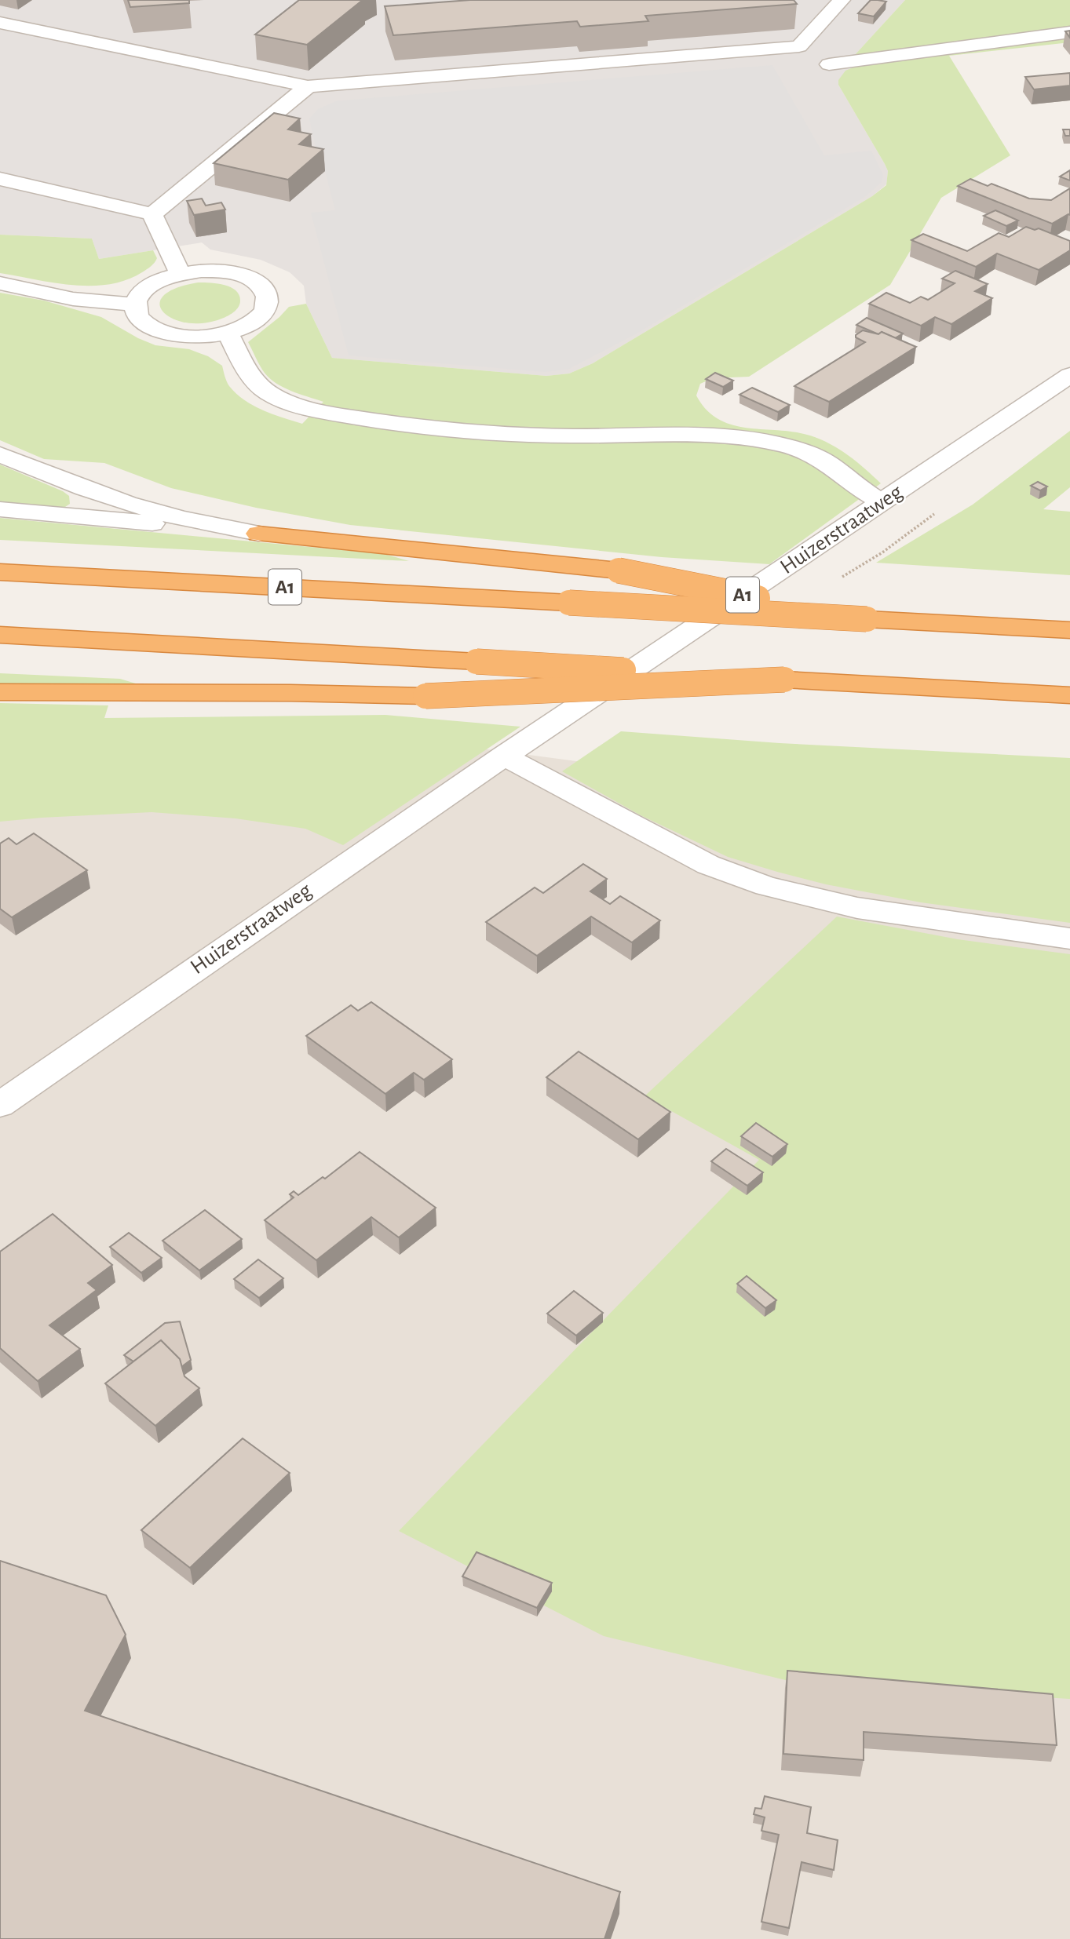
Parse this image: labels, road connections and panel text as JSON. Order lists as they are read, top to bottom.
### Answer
{
  "streets": {
    "highway": ["A1"],
    "street": ["Huizerstraatweg"]
  }
}
